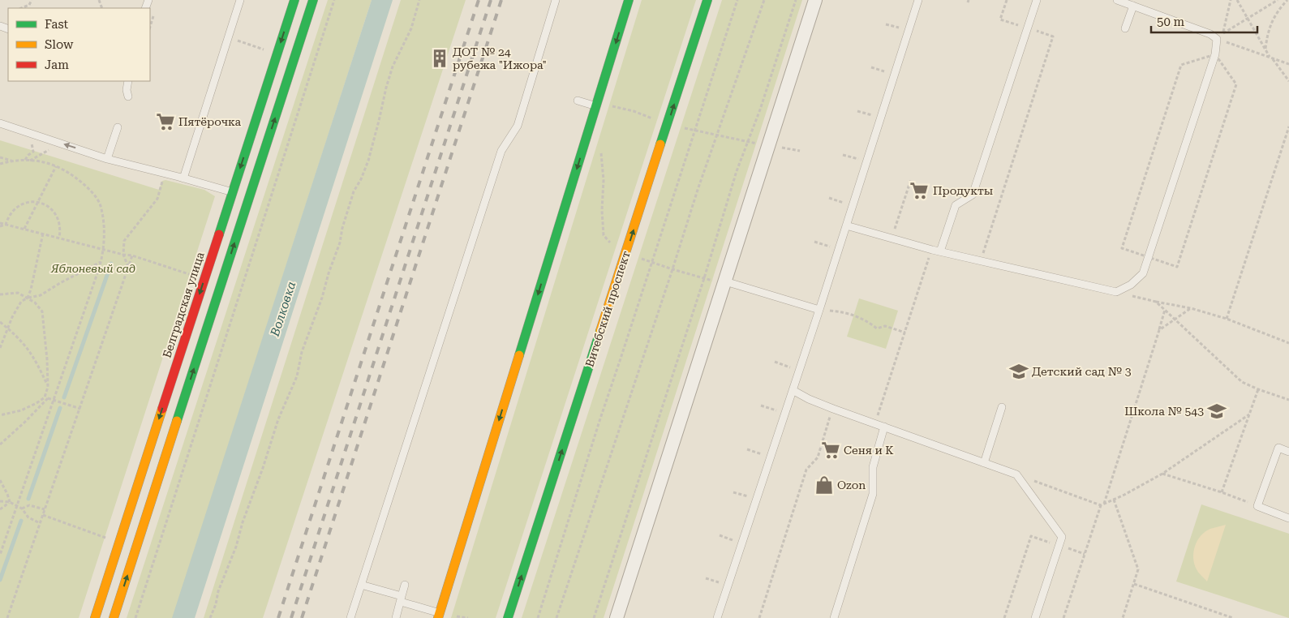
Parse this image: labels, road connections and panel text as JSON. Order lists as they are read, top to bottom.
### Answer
{
  "streets": {
    "street": ["Белградская улица", "Витебский проспект"]
  },
  "water": ["Волковка"],
  "parks": ["Яблоневый сад"],
  "places": {
    "building": ["ДОТ № 24 рубежа \"Ижора\""],
    "supermarket": ["Пятёрочка", "Продукты", "Сеня и К"],
    "school or university": ["Детский сад № 3", "Школа № 543"],
    "shop": ["Ozon"]
  },
  "legend": ["Fast", "Slow", "Jam"],
  "scale_bar": "50 m"
}
